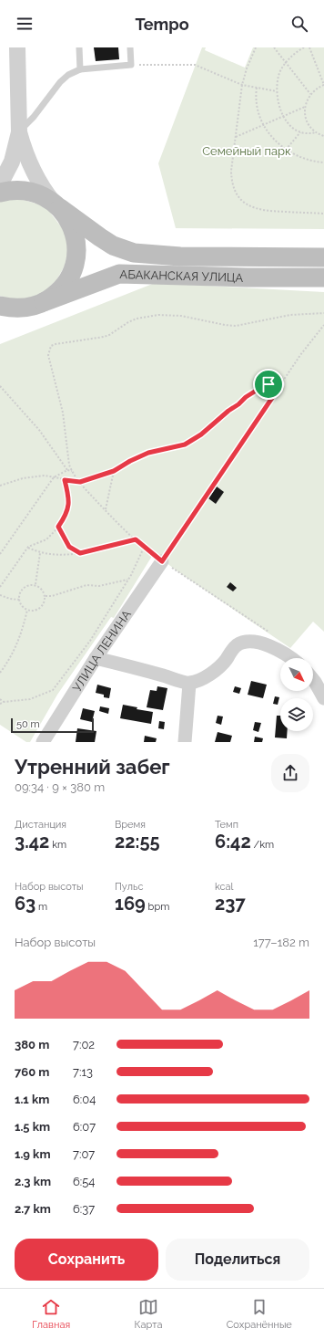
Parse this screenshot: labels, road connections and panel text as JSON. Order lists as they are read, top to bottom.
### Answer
{
  "streets": {
    "main road": ["АБАКАНСКАЯ УЛИЦА"],
    "street": ["УЛИЦА ЛЕНИНА"]
  },
  "parks": ["Семейный парк"],
  "scale_bar": "50 m",
  "north": "bottom right",
  "page": {
    "header": "Tempo",
    "scale": "50 m",
    "heading": ["Утренний забег", "09:34 · 9 × 380 m"],
    "stats": [
      ["Дистанция", "3.42 km"],
      ["Время", "22:55"],
      ["Темп", "6:42 /km"],
      ["Набор высоты", "63 m"],
      ["Пульс", "169 bpm"],
      ["kcal", "237"]
    ],
    "chart": ["Набор высоты", "177–182 m"],
    "list": [
      {
        "name": "380 m",
        "note": "7:02"
      },
      {
        "name": "760 m",
        "note": "7:13"
      },
      {
        "name": "1.1 km",
        "note": "6:04"
      },
      {
        "name": "1.5 km",
        "note": "6:07"
      },
      {
        "name": "1.9 km",
        "note": "7:07"
      },
      {
        "name": "2.3 km",
        "note": "6:54"
      },
      {
        "name": "2.7 km",
        "note": "6:37"
      }
    ],
    "buttons": ["Сохранить", "Поделиться"],
    "tabs": ["Главная", "Карта", "Сохранённые"]
  }
}
